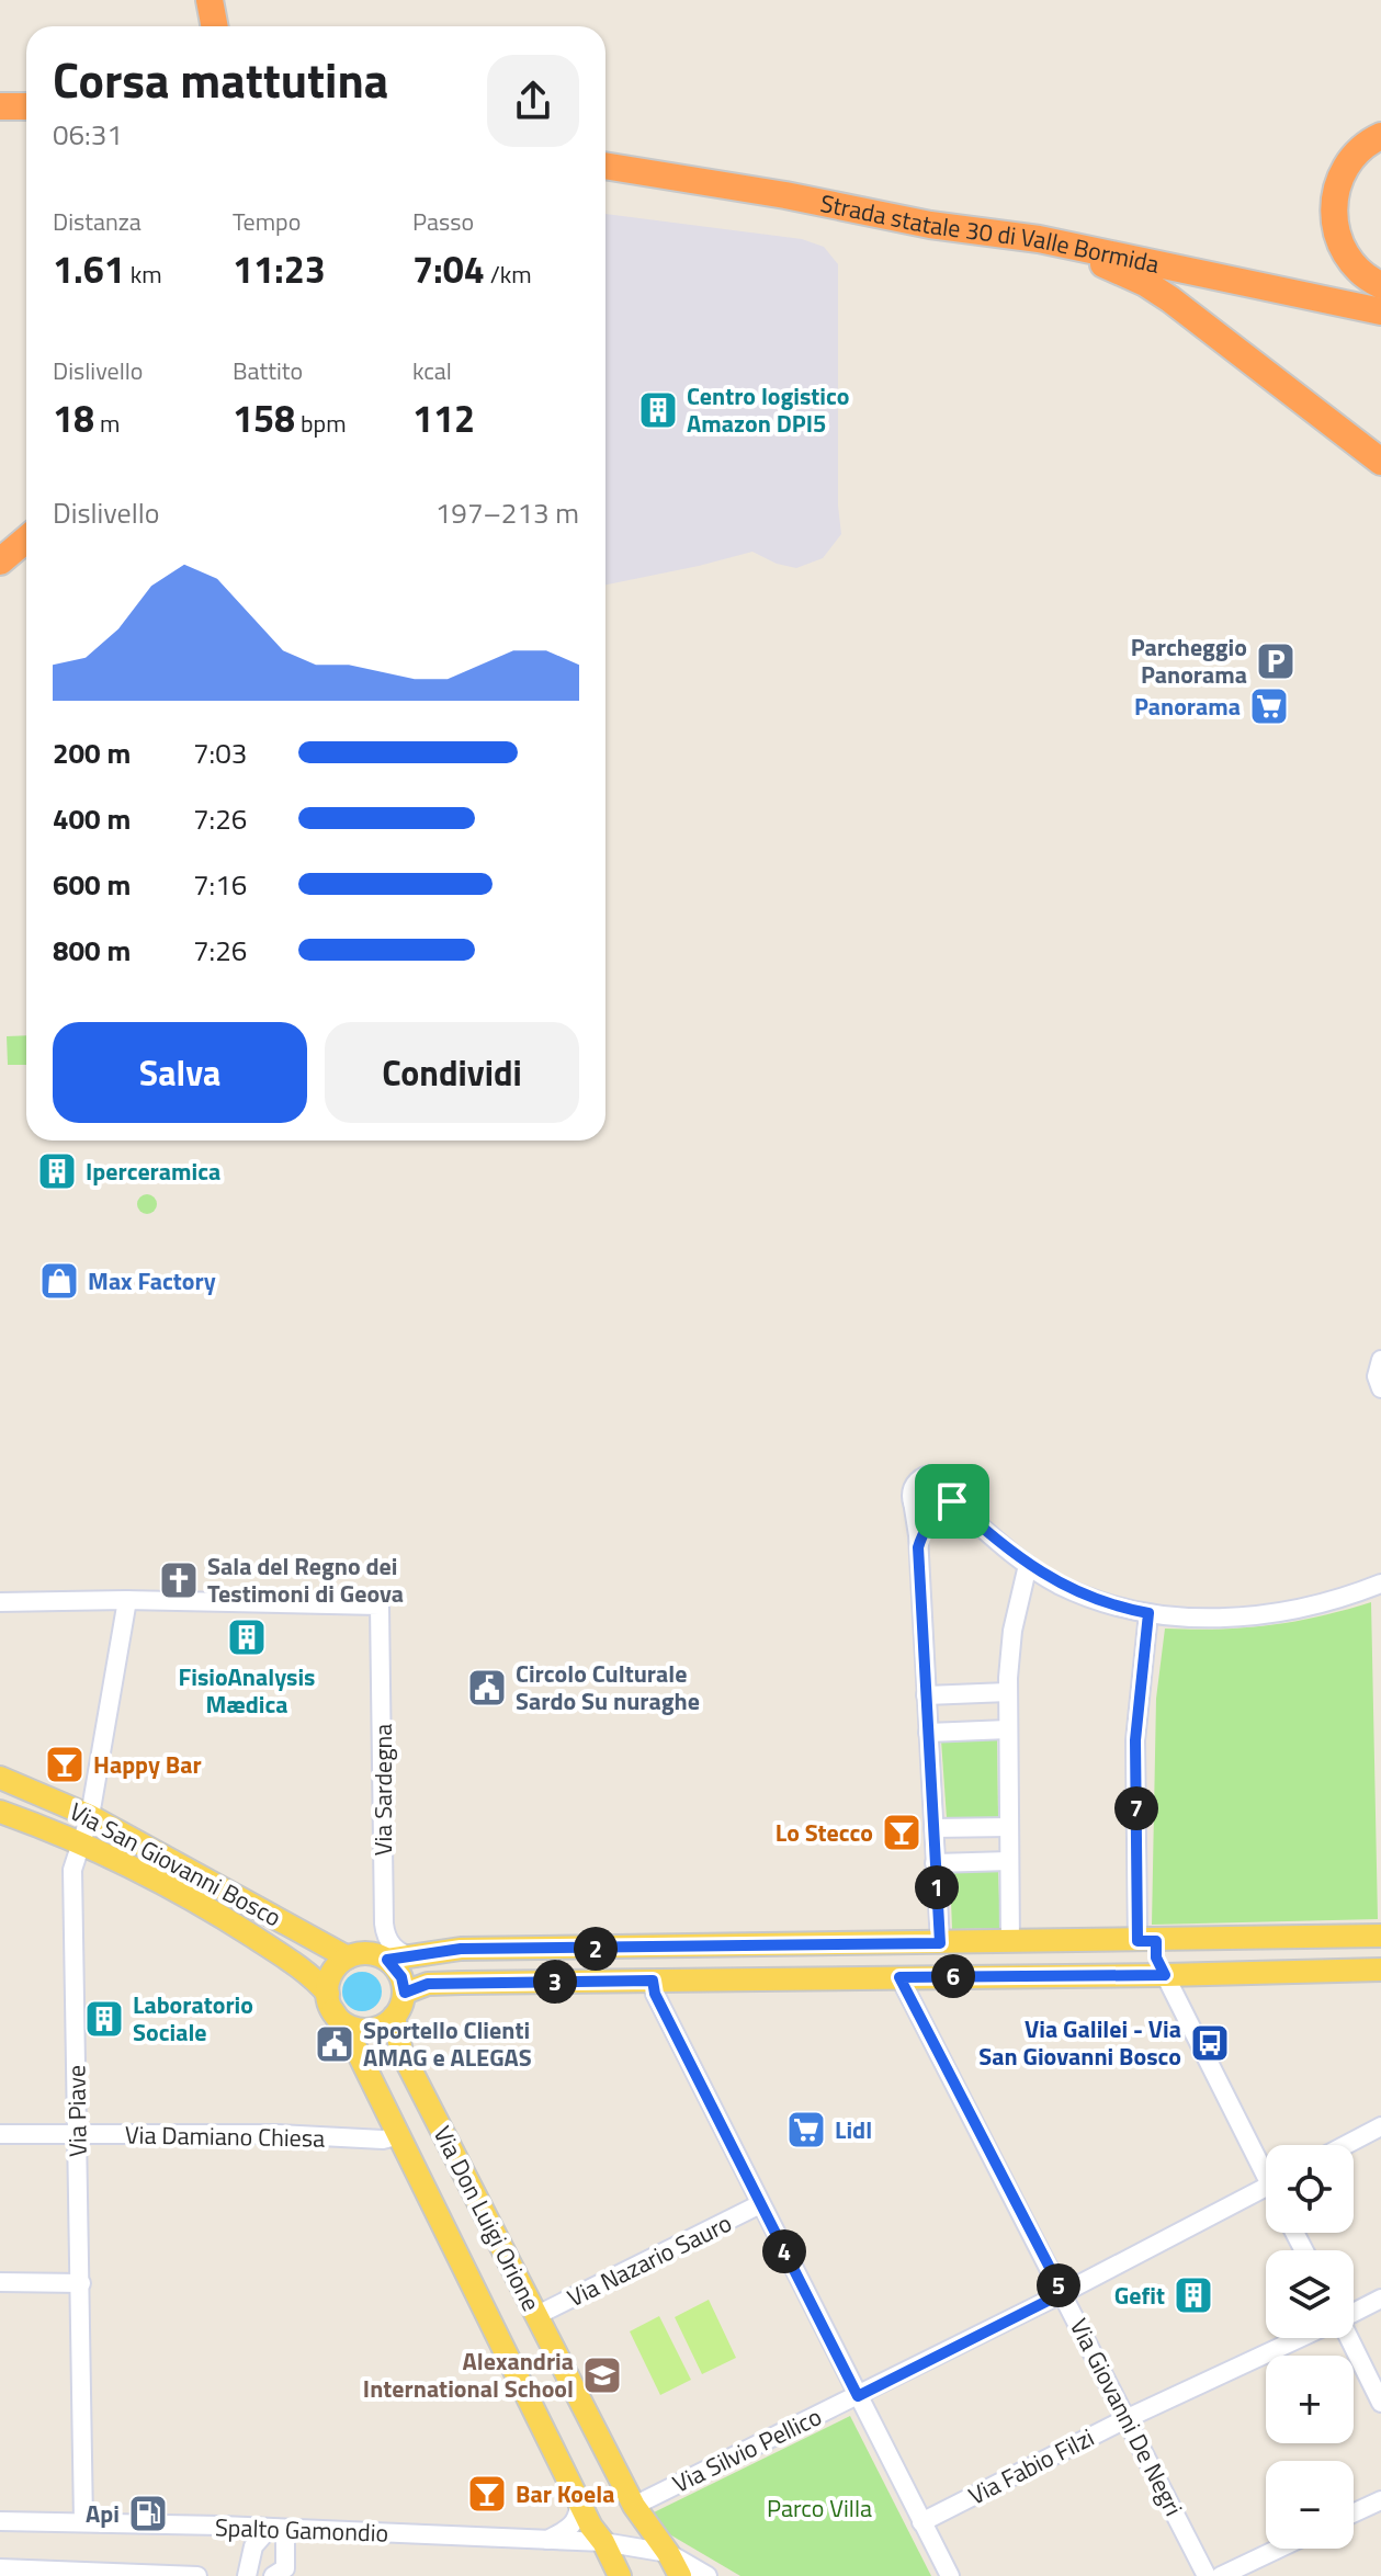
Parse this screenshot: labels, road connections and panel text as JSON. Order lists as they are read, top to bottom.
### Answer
{
  "streets": {
    "highway": ["Strada statale 30 di Valle Bormida"],
    "main road": ["Via San Giovanni Bosco", "Via Don Luigi Orione"],
    "street": [
      "Via Sardegna",
      "Via Piave",
      "Via Damiano Chiesa",
      "Via Nazario Sauro",
      "Via Giovanni De Negri",
      "Via Silvio Pellico",
      "Via Fabio Filzi",
      "Spalto Gamondio"
    ]
  },
  "crossings": [
    ["Via Sardegna", "Via San Giovanni Bosco"],
    ["Via Sardegna", "Via Piave"],
    ["Via San Giovanni Bosco", "Via Piave"],
    ["Via San Giovanni Bosco", "Via Don Luigi Orione"],
    ["Via Piave", "Via Damiano Chiesa"],
    ["Via Piave", "Spalto Gamondio"],
    ["Via Damiano Chiesa", "Via Don Luigi Orione"],
    ["Via Don Luigi Orione", "Via Nazario Sauro"],
    ["Via Don Luigi Orione", "Via Silvio Pellico"],
    ["Via Don Luigi Orione", "Spalto Gamondio"],
    ["Via Giovanni De Negri", "Via Silvio Pellico"],
    ["Via Giovanni De Negri", "Via Fabio Filzi"]
  ],
  "parks": ["Parco Villa"],
  "places": {
    "building": [
      "Centro logistico Amazon DPI5",
      "Iperceramica",
      "FisioAnalysis Mædica",
      "Laboratorio Sociale",
      "Gefit"
    ],
    "parking": ["Parcheggio Panorama"],
    "supermarket": ["Panorama", "Lidl"],
    "shop": ["Max Factory"],
    "church": ["Sala del Regno dei Testimoni di Geova"],
    "public building": ["Circolo Culturale Sardo Su nuraghe", "Sportello Clienti AMAG e ALEGAS"],
    "bar": ["Happy Bar", "Lo Stecco", "Bar Koela"],
    "bus stop": ["Via Galilei - Via San Giovanni Bosco"],
    "school or university": ["Alexandria International School"],
    "fuel station": ["Api"]
  },
  "page": {
    "heading": ["Corsa mattutina", "06:31"],
    "stats": [
      ["Distanza", "1.61 km"],
      ["Tempo", "11:23"],
      ["Passo", "7:04 /km"],
      ["Dislivello", "18 m"],
      ["Battito", "158 bpm"],
      ["kcal", "112"]
    ],
    "chart": ["Dislivello", "197–213 m"],
    "list": [
      {
        "name": "200 m",
        "note": "7:03"
      },
      {
        "name": "400 m",
        "note": "7:26"
      },
      {
        "name": "600 m",
        "note": "7:16"
      },
      {
        "name": "800 m",
        "note": "7:26"
      }
    ],
    "buttons": ["Salva", "Condividi"],
    "pins": [
      "7",
      "1",
      "2",
      "6",
      "3",
      "4",
      "5"
    ],
    "map_buttons": ["+", "−"]
  }
}
